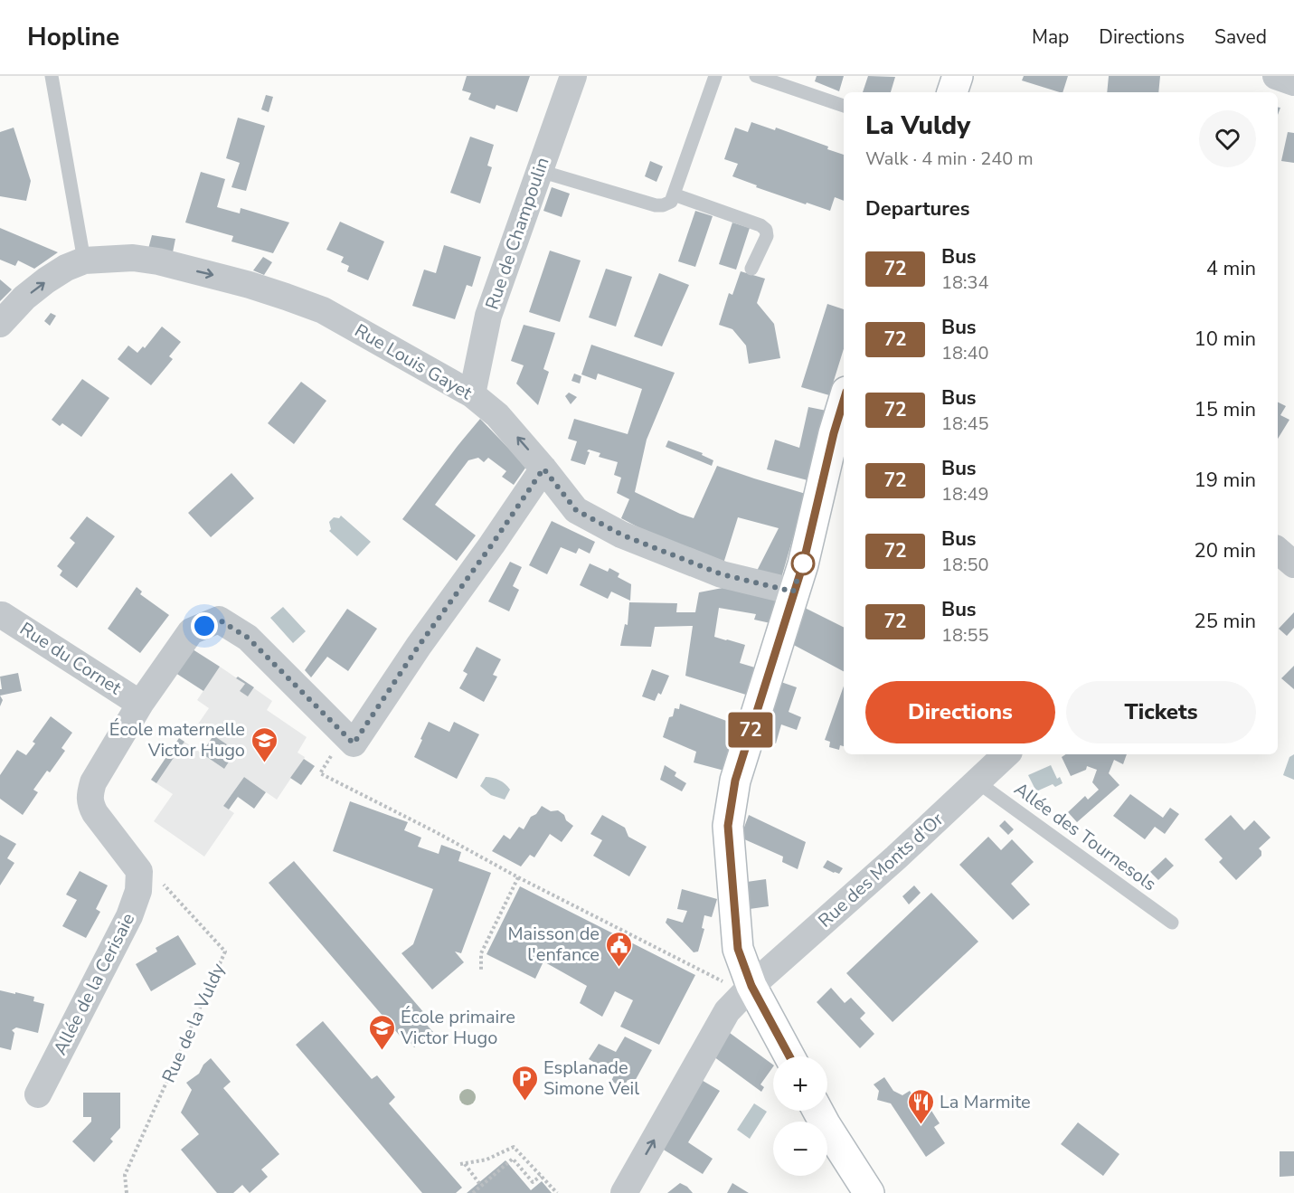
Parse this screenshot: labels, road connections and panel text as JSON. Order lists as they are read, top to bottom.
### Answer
{
  "streets": {
    "street": [
      "Rue de Champoulin",
      "Rue Louis Gayet",
      "Rue du Cornet",
      "Rue des Monts d'Or",
      "Allée de la Cerisaie"
    ],
    "lane": ["Allée des Tournesols"],
    "path": ["Rue de la Vuldy"]
  },
  "crossings": [
    ["Rue de Champoulin", "Rue Louis Gayet"],
    ["Allée des Tournesols", "Rue des Monts d'Or"],
    ["Allée de la Cerisaie", "Rue de la Vuldy"]
  ],
  "one_way": ["Rue des Monts d'Or"],
  "places": {
    "school or university": ["École maternelle Victor Hugo", "École primaire Victor Hugo"],
    "public building": ["Maisson de l'enfance"],
    "parking": ["Esplanade Simone Veil"],
    "restaurant": ["La Marmite"]
  },
  "lines": ["bus line 72"],
  "page": {
    "header": "Hopline",
    "nav": ["Map", "Directions", "Saved"],
    "on_map": "72",
    "heading": [
      ["La Vuldy", "Walk · 4 min · 240 m"],
      "Departures"
    ],
    "list": [
      {
        "mark": "72",
        "name": "Bus",
        "note": "18:34",
        "value": "4 min"
      },
      {
        "mark": "72",
        "name": "Bus",
        "note": "18:40",
        "value": "10 min"
      },
      {
        "mark": "72",
        "name": "Bus",
        "note": "18:45",
        "value": "15 min"
      },
      {
        "mark": "72",
        "name": "Bus",
        "note": "18:49",
        "value": "19 min"
      },
      {
        "mark": "72",
        "name": "Bus",
        "note": "18:50",
        "value": "20 min"
      },
      {
        "mark": "72",
        "name": "Bus",
        "note": "18:55",
        "value": "25 min"
      }
    ],
    "buttons": ["Directions", "Tickets"],
    "map_buttons": ["+", "−"]
  }
}
